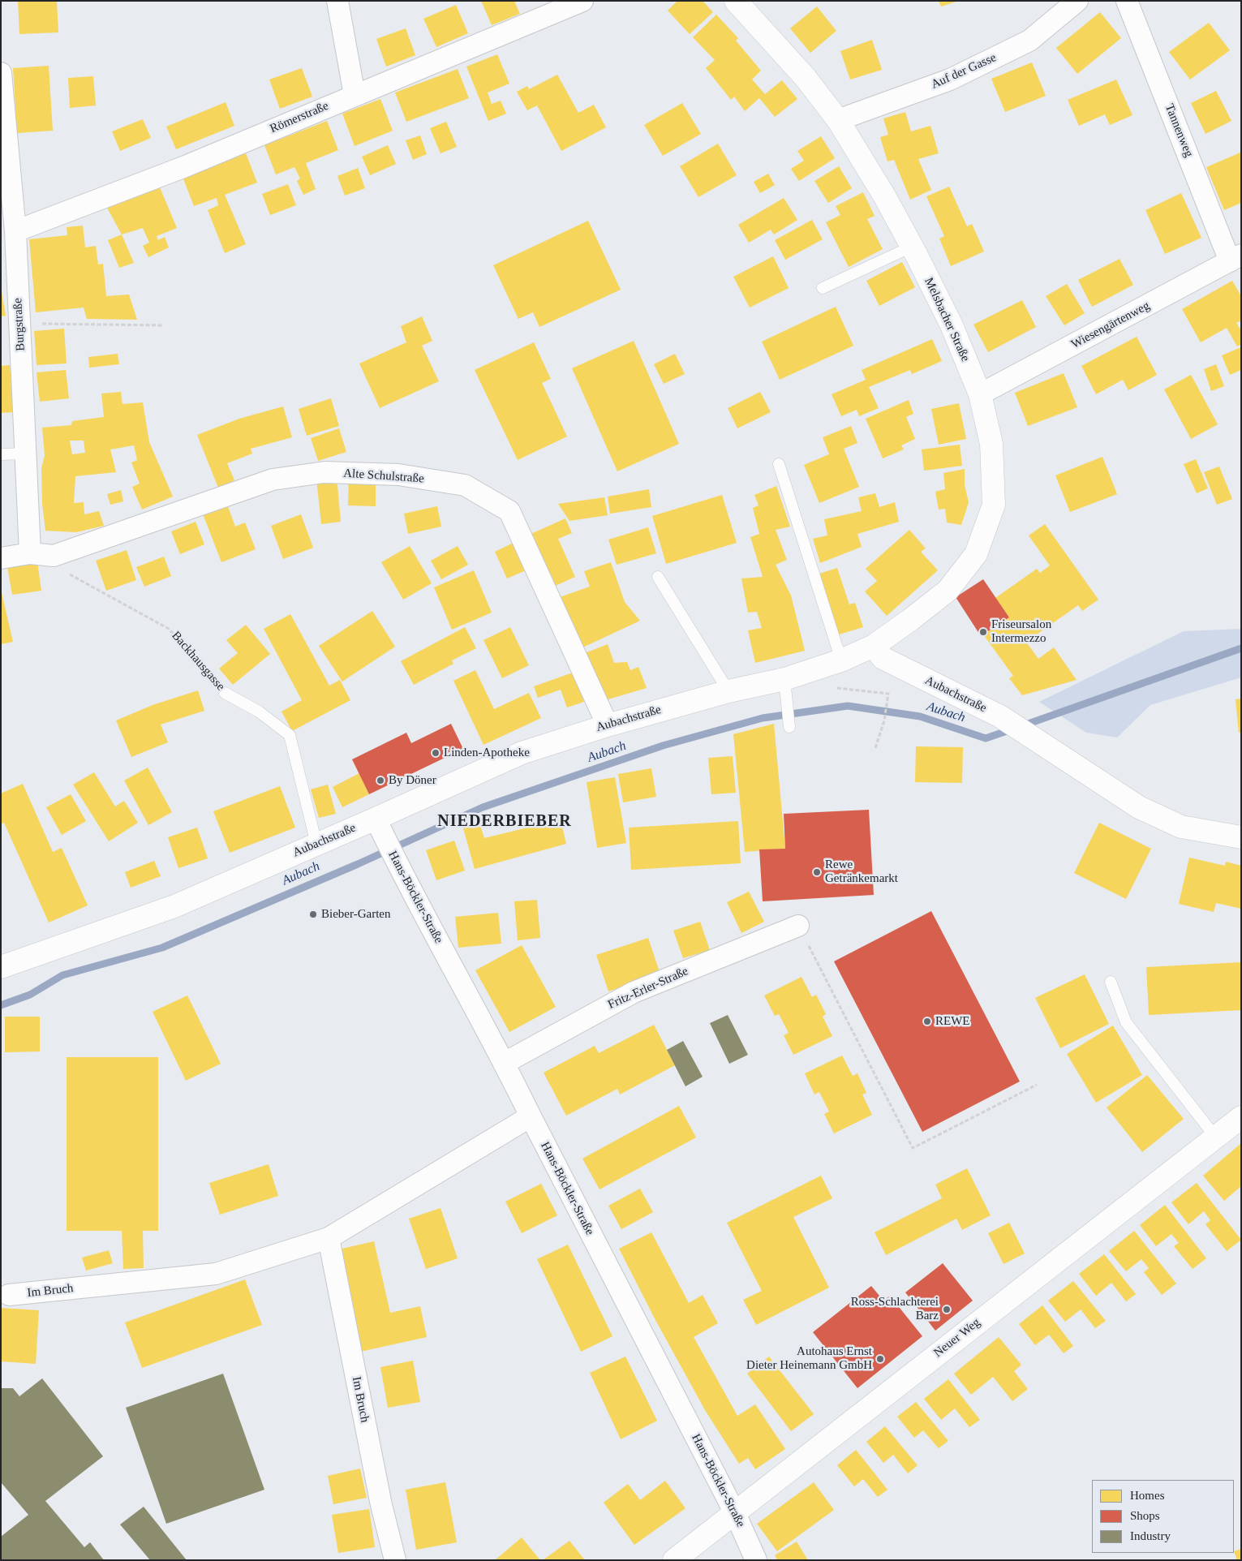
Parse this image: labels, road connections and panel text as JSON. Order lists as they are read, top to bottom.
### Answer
{
  "streets": {
    "street": [
      "Auf der Gasse",
      "Römerstraße",
      "Tannenweg",
      "Melsbacher Straße",
      "Burgstraße",
      "Wiesengärtenweg",
      "Alte Schulstraße",
      "Aubachstraße",
      "Hans-Böckler-Straße",
      "Fritz-Erler-Straße",
      "Im Bruch",
      "Neuer Weg"
    ],
    "lane": ["Backhausgasse"]
  },
  "crossings": [
    ["Auf der Gasse", "Melsbacher Straße"],
    ["Römerstraße", "Burgstraße"],
    ["Tannenweg", "Wiesengärtenweg"],
    ["Melsbacher Straße", "Wiesengärtenweg"],
    ["Melsbacher Straße", "Aubachstraße"],
    ["Alte Schulstraße", "Backhausgasse"],
    ["Alte Schulstraße", "Aubachstraße"],
    ["Backhausgasse", "Aubachstraße"],
    ["Aubachstraße", "Hans-Böckler-Straße"],
    ["Hans-Böckler-Straße", "Fritz-Erler-Straße"],
    ["Hans-Böckler-Straße", "Im Bruch"],
    ["Hans-Böckler-Straße", "Neuer Weg"]
  ],
  "districts": ["NIEDERBIEBER"],
  "water": ["Aubach"],
  "places": [
    "Friseursalon Intermezzo",
    "Linden-Apotheke",
    "By Döner",
    "Rewe Getränkemarkt",
    "Bieber-Garten",
    "REWE",
    "Ross-Schlachterei Barz",
    "Autohaus Ernst Dieter Heinemann GmbH"
  ],
  "legend": ["Homes", "Shops", "Industry"]
}
